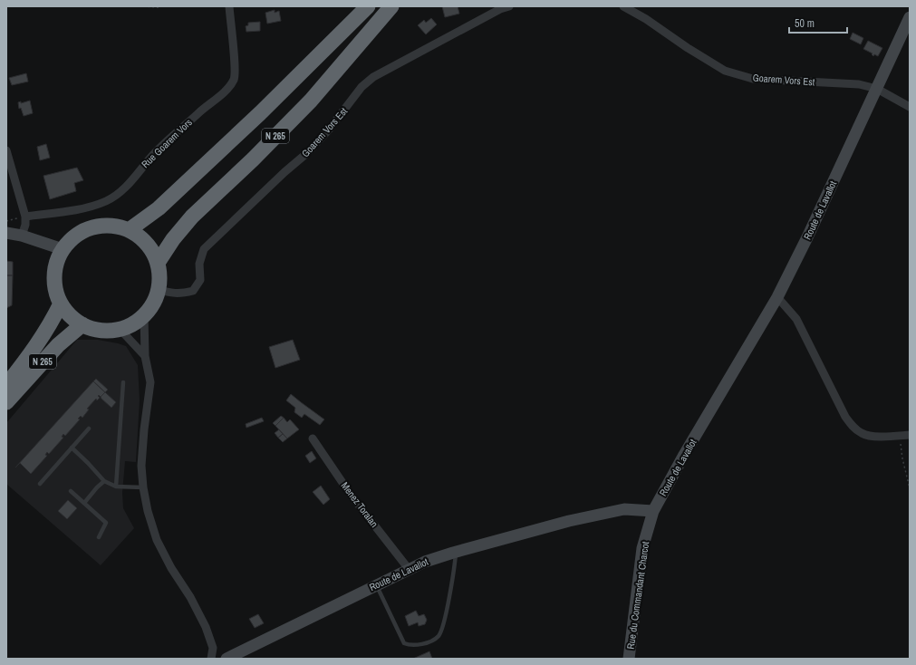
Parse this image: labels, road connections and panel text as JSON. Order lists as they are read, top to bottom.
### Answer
{
  "streets": {
    "highway": ["N 265"],
    "street": [
      "Goarem Vors Est",
      "Rue Goarem Vors",
      "Route de Lavallot",
      "Menez Toralan",
      "Rue du Commandant Charcot"
    ]
  },
  "crossings": [
    ["Goarem Vors Est", "N 265"],
    ["Goarem Vors Est", "Route de Lavallot"],
    ["Route de Lavallot", "Menez Toralan"],
    ["Route de Lavallot", "Rue du Commandant Charcot"]
  ],
  "scale_bar": "50 m"
}
